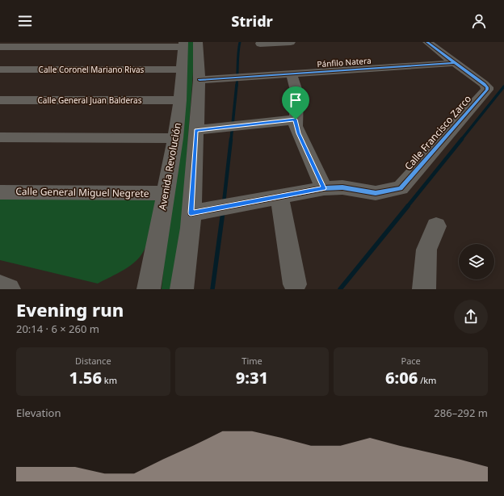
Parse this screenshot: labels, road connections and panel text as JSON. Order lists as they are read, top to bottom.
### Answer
{
  "streets": {
    "street": [
      "Pánfilo Natera",
      "Calle Coronel Mariano Rivas",
      "Calle General Juan Balderas",
      "Calle Francisco Zarco",
      "Avenida Revolución",
      "Calle General Miguel Negrete"
    ]
  },
  "crossings": [
    ["Pánfilo Natera", "Calle Francisco Zarco"],
    ["Pánfilo Natera", "Avenida Revolución"],
    ["Calle Coronel Mariano Rivas", "Avenida Revolución"],
    ["Calle General Juan Balderas", "Avenida Revolución"],
    ["Avenida Revolución", "Calle General Miguel Negrete"]
  ],
  "page": {
    "header": "Stridr",
    "heading": ["Evening run", "20:14 · 6 × 260 m"],
    "stats": [
      ["Distance", "1.56 km"],
      ["Time", "9:31"],
      ["Pace", "6:06 /km"]
    ],
    "chart": ["Elevation", "286–292 m"]
  }
}
